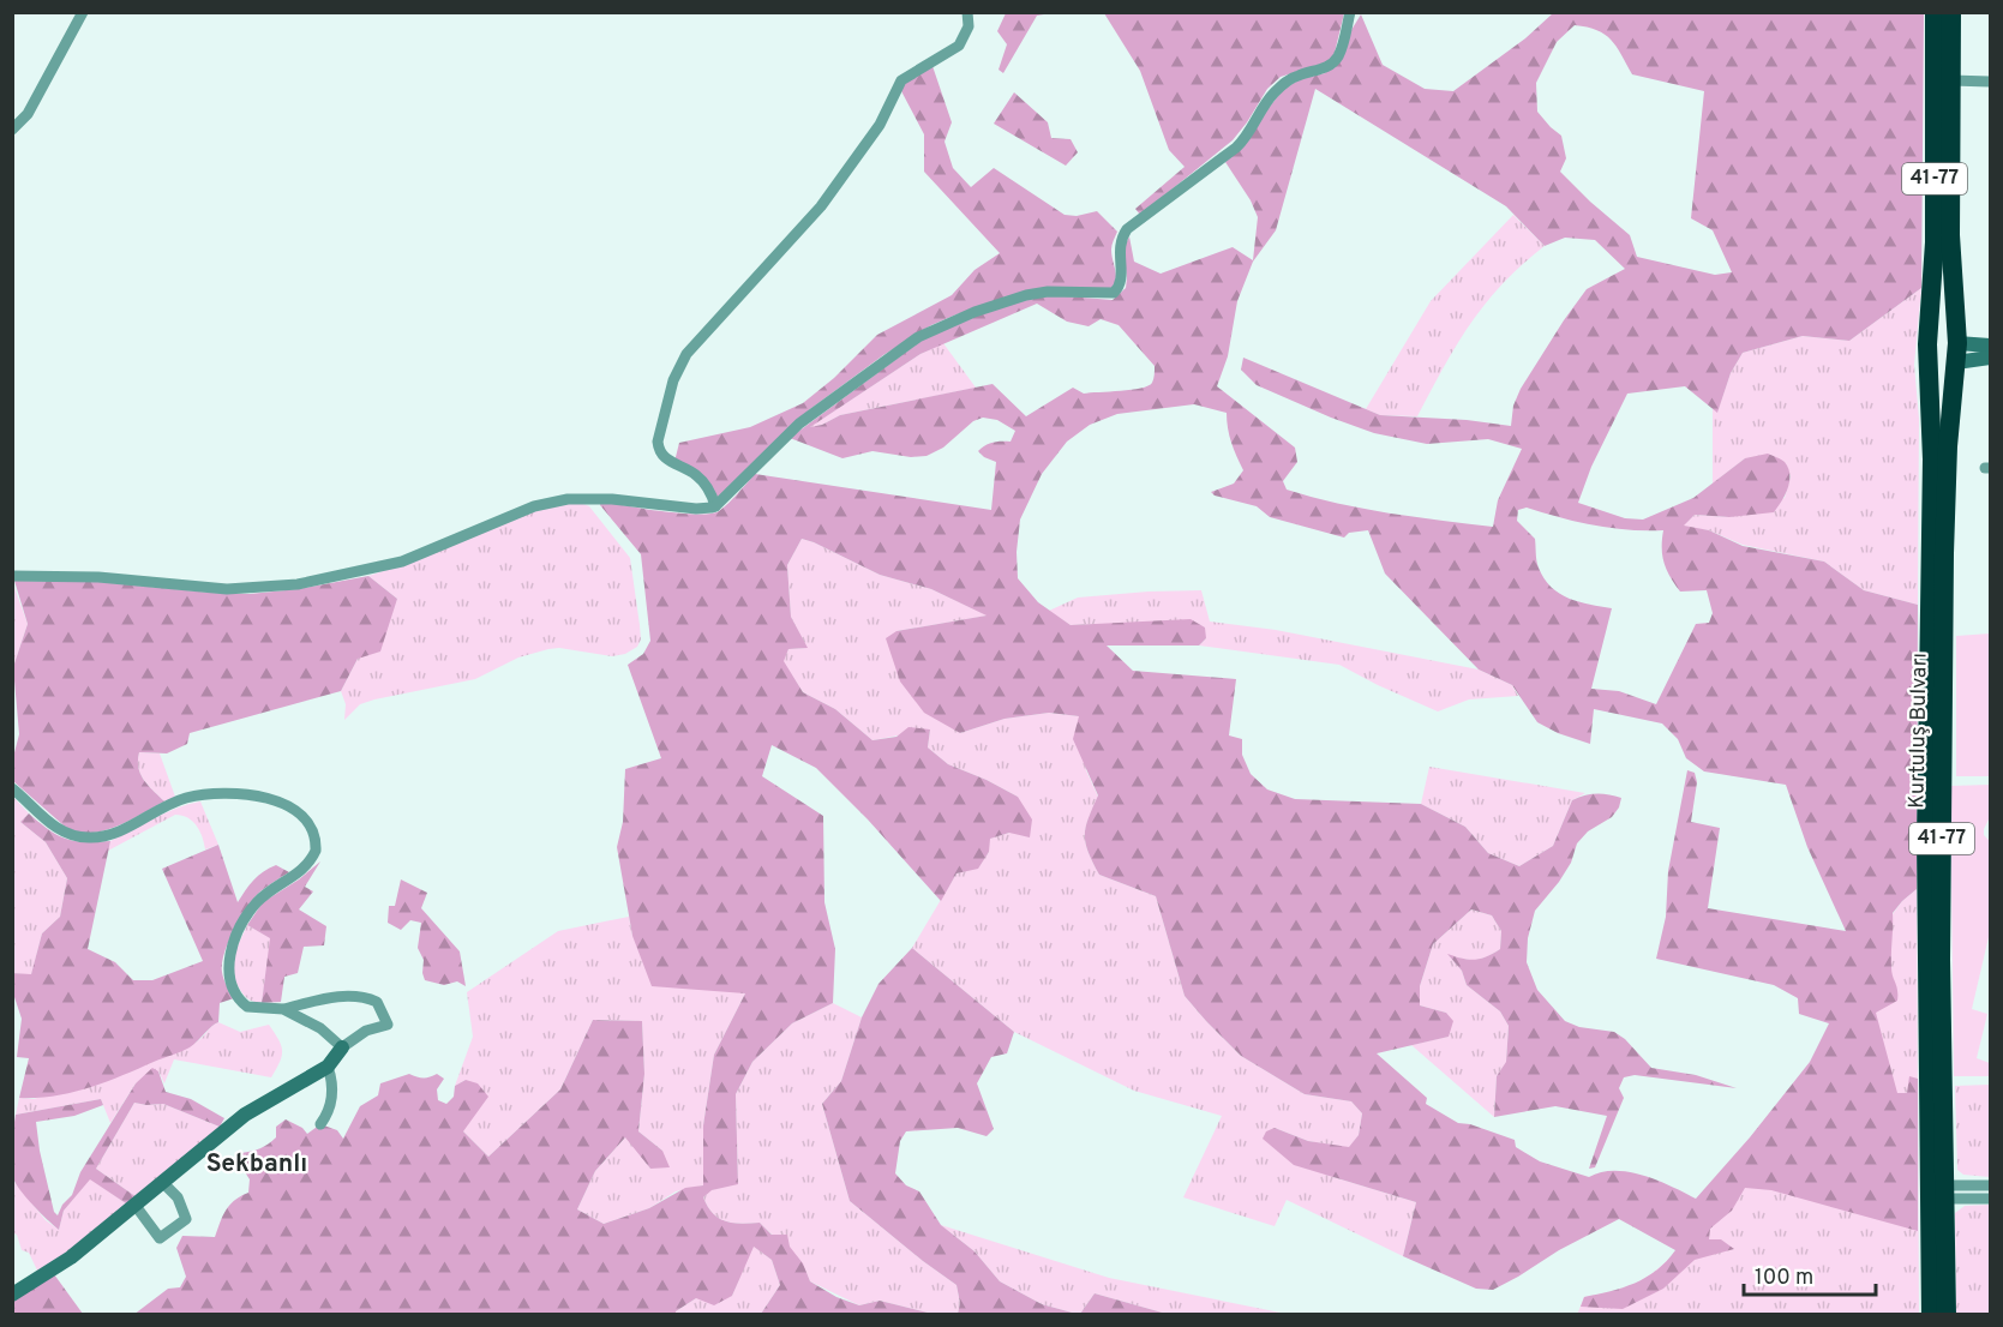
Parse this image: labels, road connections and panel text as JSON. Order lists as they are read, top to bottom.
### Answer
{
  "streets": {
    "highway": ["41-77", "Kurtuluş Bulvarı"]
  },
  "districts": ["Sekbanlı"],
  "scale_bar": "100 m"
}
